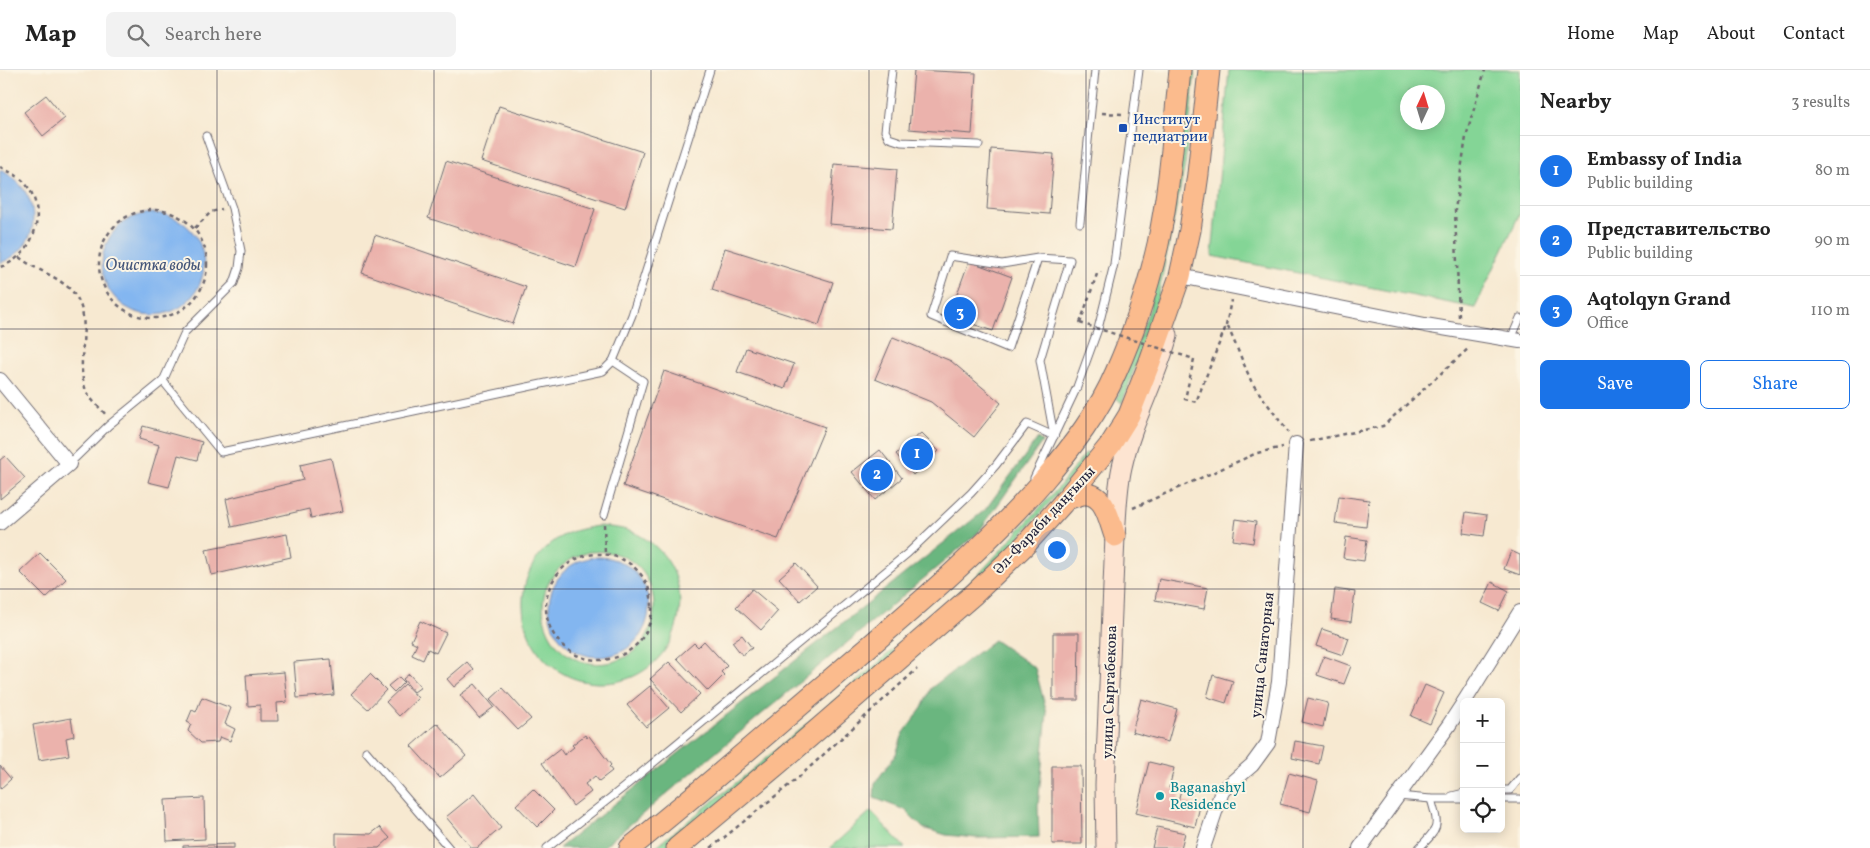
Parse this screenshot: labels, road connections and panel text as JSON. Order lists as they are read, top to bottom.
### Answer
{
  "streets": {
    "main road": ["Әл-Фараби даңғылы"],
    "street": ["улица Санаторная", "улица Сыргабекова"]
  },
  "crossings": [
    ["Әл-Фараби даңғылы", "улица Сыргабекова"]
  ],
  "water": ["Очистка воды"],
  "places": {
    "transit": ["Институт педиатрии"],
    "other": ["Baganashyl Residence"]
  },
  "north": "top",
  "page": {
    "header": "Map",
    "search": "Search here",
    "nav": [
      "Home",
      "Map",
      "About",
      "Contact"
    ],
    "heading": ["Nearby", "3 results"],
    "list": [
      {
        "mark": "1",
        "name": "Embassy of India",
        "note": "Public building",
        "value": "80 m"
      },
      {
        "mark": "2",
        "name": "Представительство",
        "note": "Public building",
        "value": "90 m"
      },
      {
        "mark": "3",
        "name": "Aqtolqyn Grand",
        "note": "Office",
        "value": "110 m"
      }
    ],
    "pins": ["3", "1", "2"],
    "buttons": ["Save", "Share"],
    "map_buttons": ["+", "−"]
  }
}
